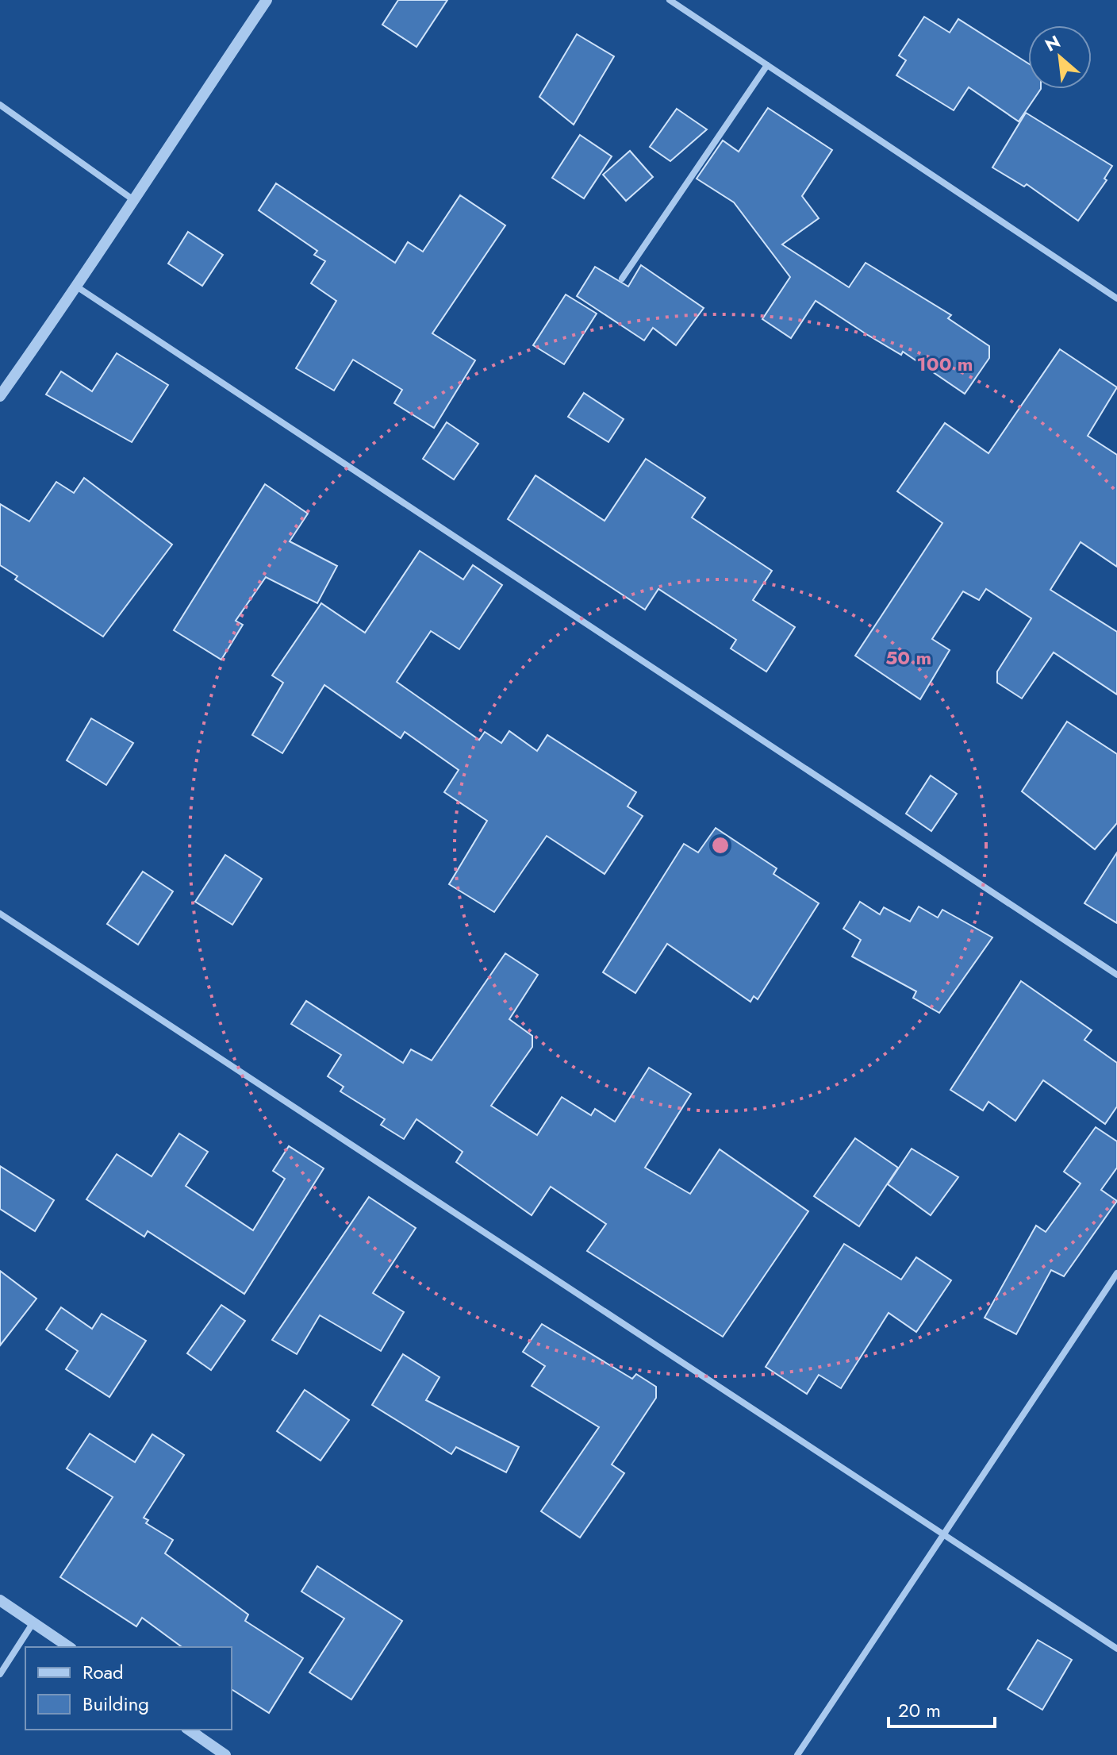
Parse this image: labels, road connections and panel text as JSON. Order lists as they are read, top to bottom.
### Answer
{
  "legend": ["Road", "Building"],
  "scale_bar": "20 m",
  "north": "top left",
  "rings": ["100 m", "50 m"]
}
